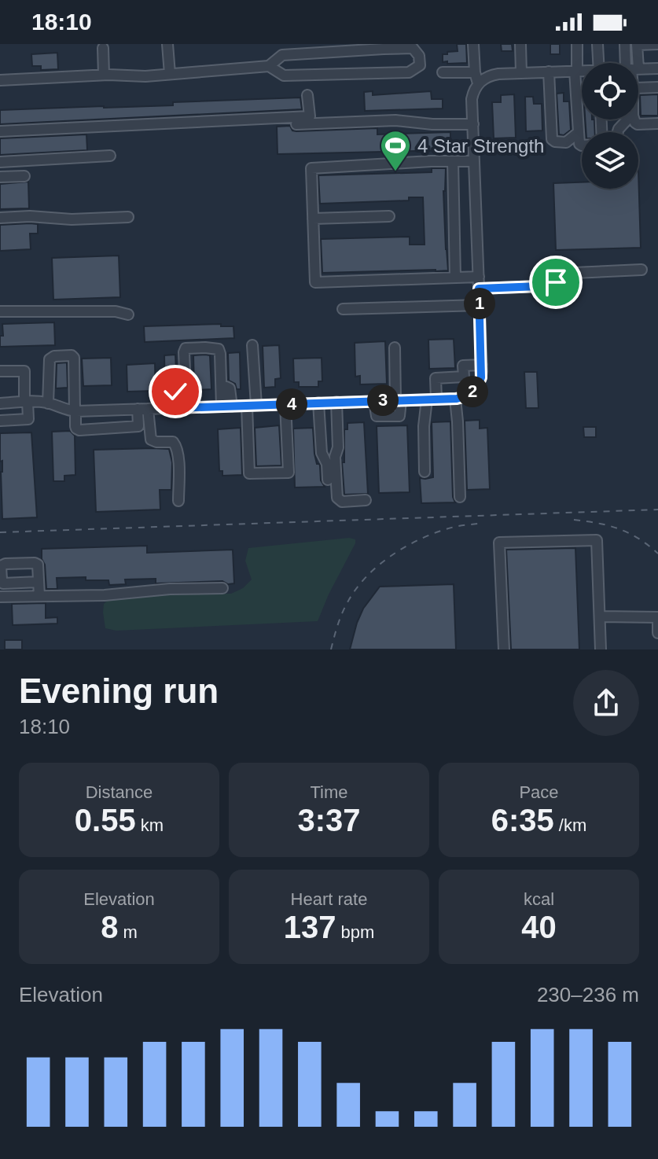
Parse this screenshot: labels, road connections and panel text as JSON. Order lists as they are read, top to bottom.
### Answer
{
  "places": {
    "sports": ["4 Star Strength"]
  },
  "page": {
    "status": "18:10",
    "pins": [
      "1",
      "2",
      "3",
      "4"
    ],
    "heading": ["Evening run", "18:10"],
    "stats": [
      ["Distance", "0.55 km"],
      ["Time", "3:37"],
      ["Pace", "6:35 /km"],
      ["Elevation", "8 m"],
      ["Heart rate", "137 bpm"],
      ["kcal", "40"]
    ],
    "chart": ["Elevation", "230–236 m"]
  }
}
